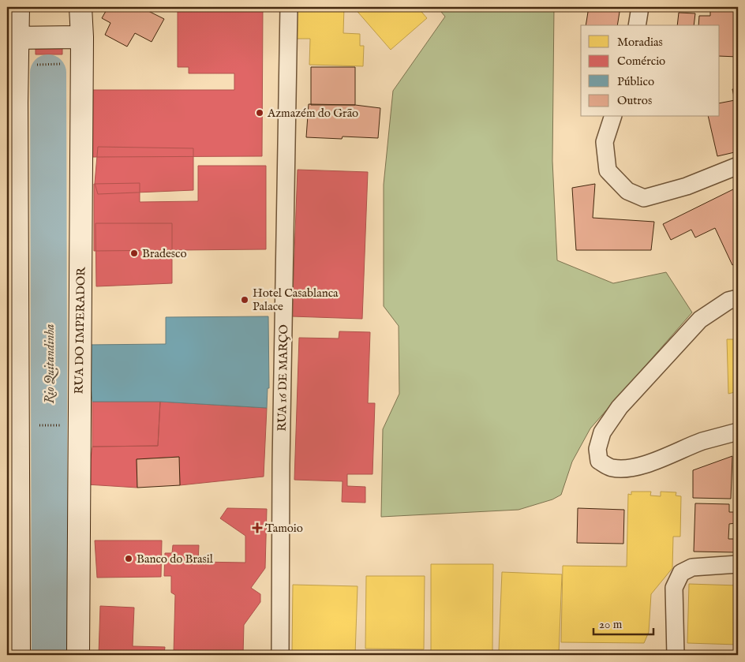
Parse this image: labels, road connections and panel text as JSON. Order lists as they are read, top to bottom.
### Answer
{
  "streets": {
    "main road": ["RUA DO IMPERADOR"],
    "street": ["RUA 16 DE MARÇO"]
  },
  "water": ["Rio Quitandinha"],
  "places": {
    "other": [
      "Azmazém do Grão",
      "Bradesco",
      "Hotel Casablanca Palace",
      "Banco do Brasil"
    ],
    "health": ["Tamoio"]
  },
  "legend": [
    "Moradias",
    "Comércio",
    "Público",
    "Outros"
  ],
  "scale_bar": "20 m"
}
